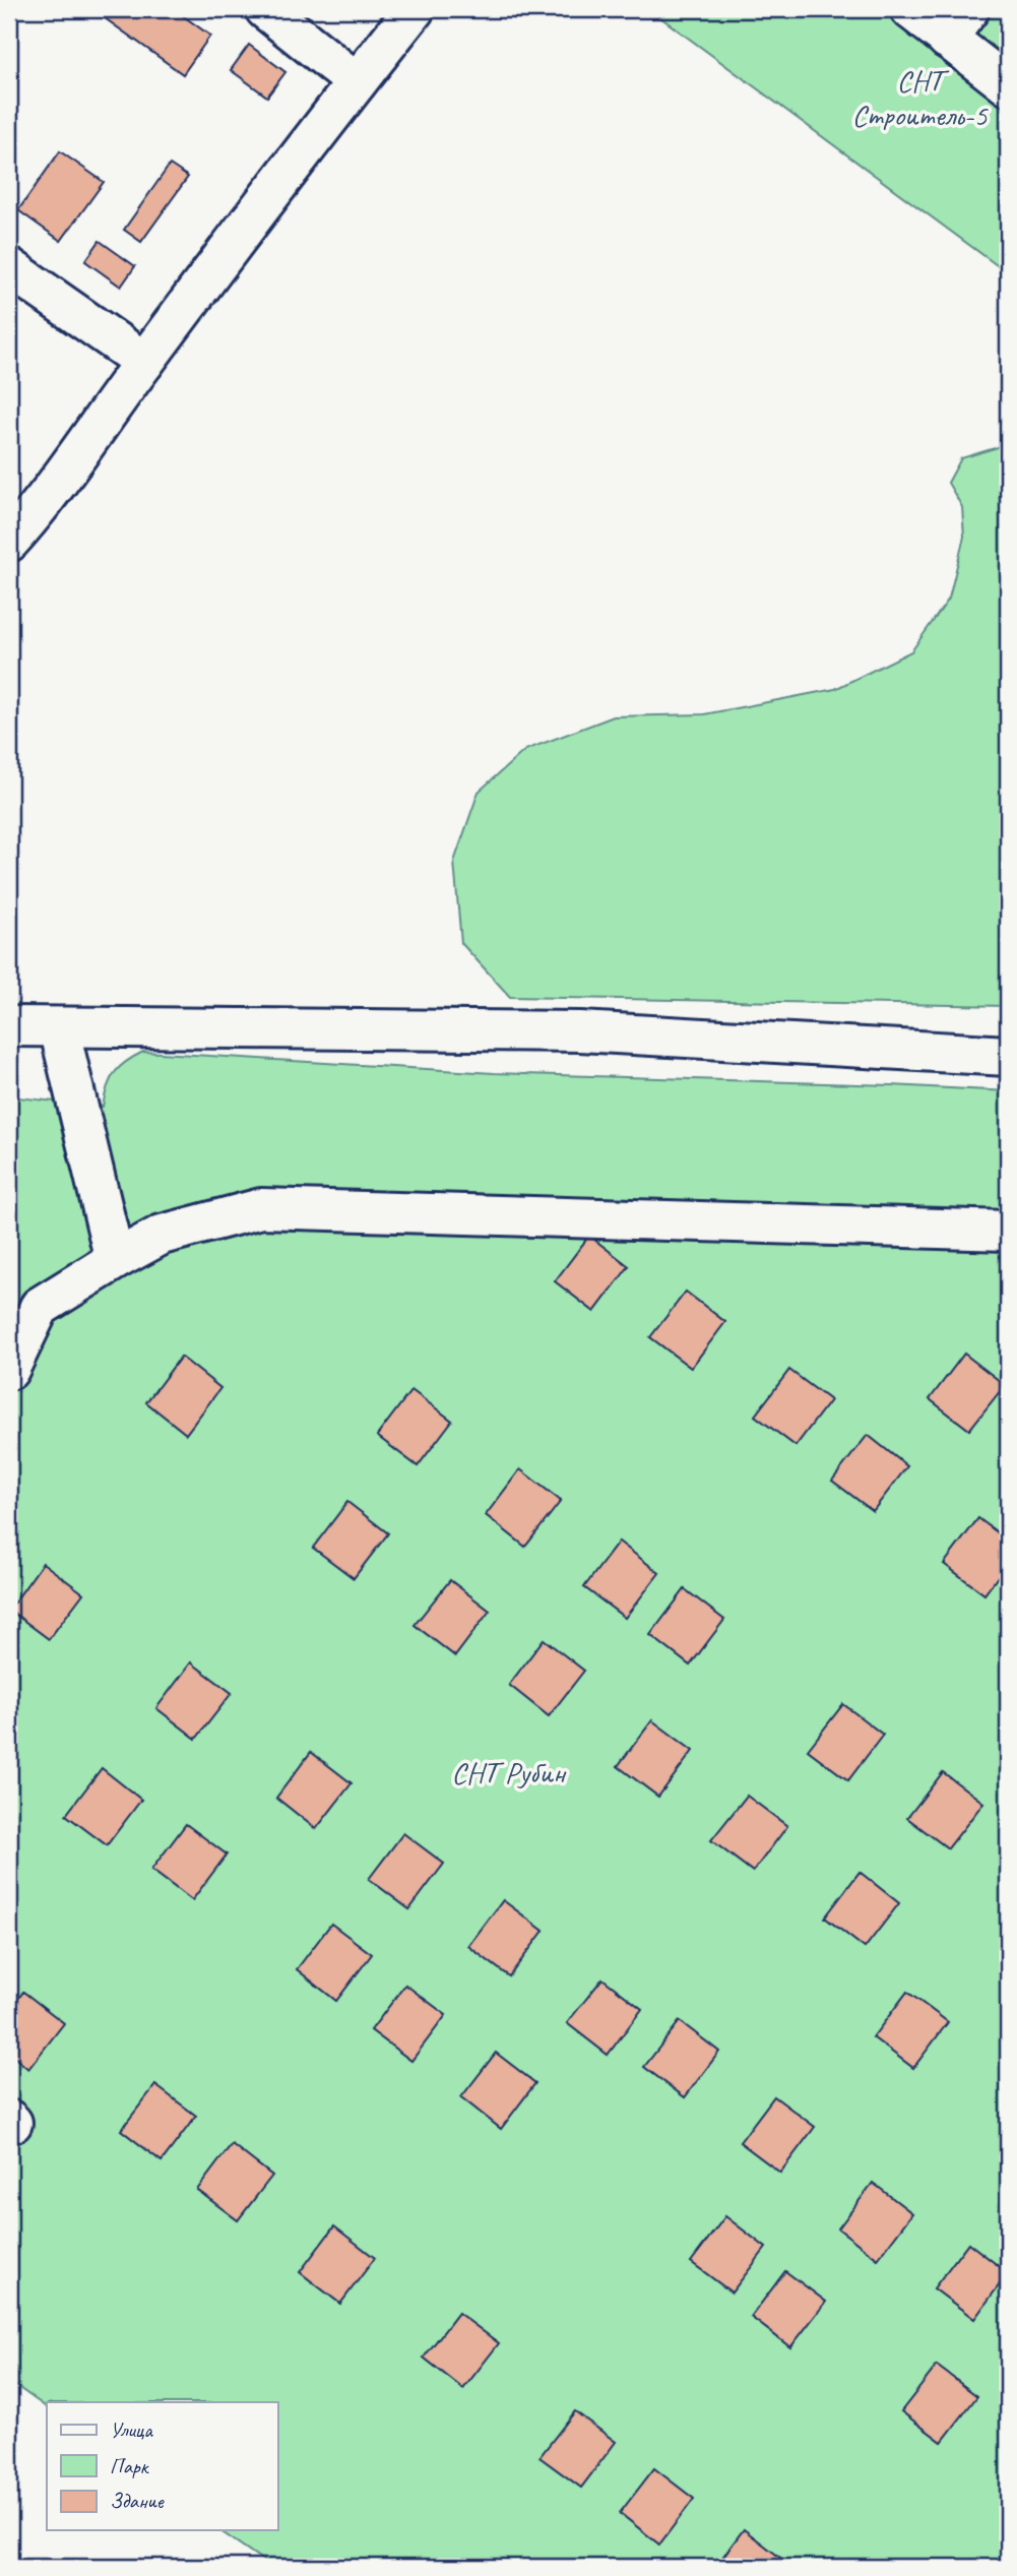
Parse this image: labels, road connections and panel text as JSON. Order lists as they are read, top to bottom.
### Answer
{
  "parks": ["СНТ Строитель-5", "СНТ Рубин"],
  "legend": ["Улица", "Парк", "Здание"]
}
